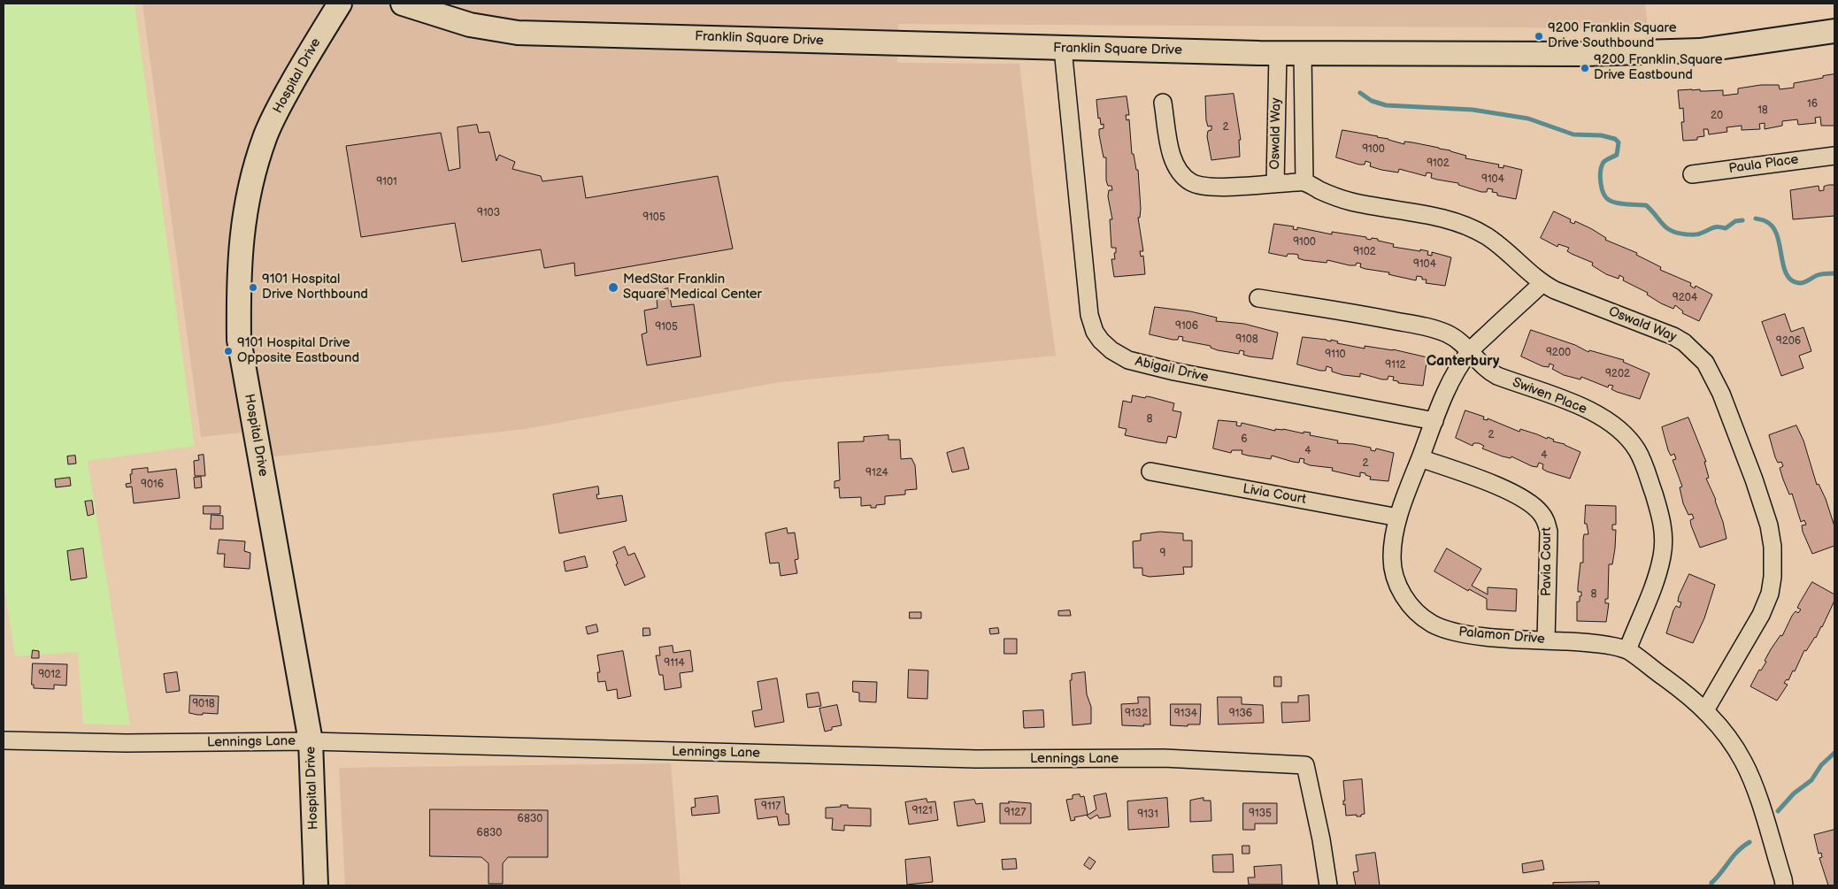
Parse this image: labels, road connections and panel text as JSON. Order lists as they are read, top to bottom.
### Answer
{
  "streets": {
    "street": [
      "Franklin Square Drive",
      "Hospital Drive",
      "Oswald Way",
      "Paula Place",
      "Abigail Drive",
      "Swiven Place",
      "Livia Court",
      "Pavia Court",
      "Palamon Drive",
      "Lennings Lane"
    ]
  },
  "crossings": [
    ["Franklin Square Drive", "Oswald Way"],
    ["Franklin Square Drive", "Abigail Drive"],
    ["Hospital Drive", "Lennings Lane"],
    ["Oswald Way", "Palamon Drive"],
    ["Abigail Drive", "Palamon Drive"],
    ["Swiven Place", "Palamon Drive"],
    ["Livia Court", "Palamon Drive"],
    ["Pavia Court", "Palamon Drive"]
  ],
  "districts": ["Canterbury"],
  "places": [
    "9200 Franklin Square Drive Southbound",
    "9200 Franklin Square Drive Eastbound",
    "9101 Hospital Drive Northbound",
    "MedStar Franklin Square Medical Center",
    "9101 Hospital Drive Opposite Eastbound"
  ],
  "house_numbers": [
    "16",
    "18",
    "20",
    "2",
    "9100",
    "9102",
    "9104",
    "9101",
    "9103",
    "9105",
    "9100",
    "9102",
    "9104",
    "9204",
    "9106",
    "9105",
    "9108",
    "9206",
    "9200",
    "9110",
    "9112",
    "9202",
    "8",
    "2",
    "6",
    "4",
    "4",
    "2",
    "9124",
    "9016",
    "9",
    "8",
    "9114",
    "9012",
    "9018",
    "9132",
    "9134",
    "9136",
    "9117",
    "9121",
    "9127",
    "9135",
    "9131",
    "6830",
    "6830"
  ]
}
